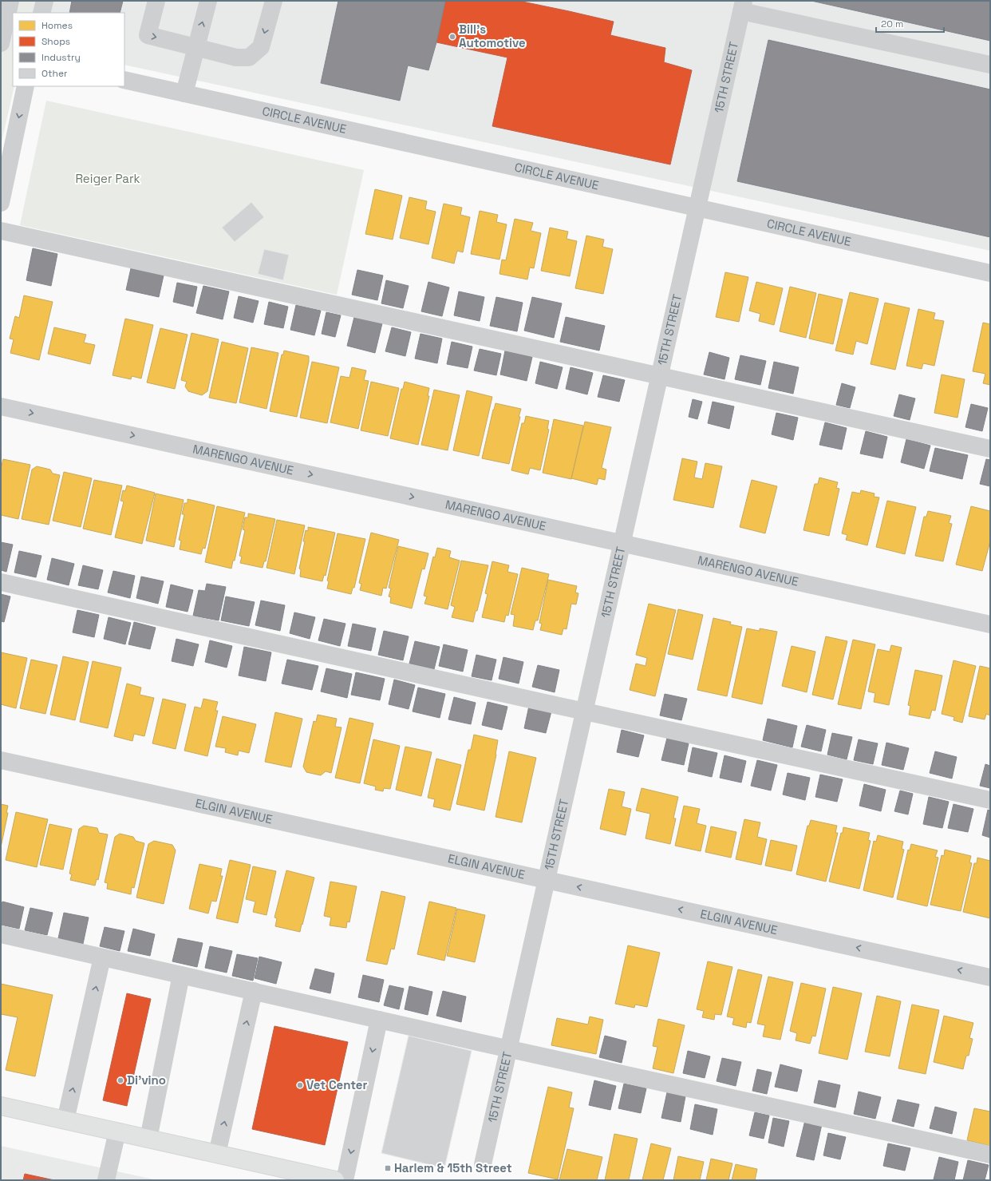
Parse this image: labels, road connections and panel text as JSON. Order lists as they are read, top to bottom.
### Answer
{
  "streets": {
    "street": [
      "15TH STREET",
      "CIRCLE AVENUE",
      "MARENGO AVENUE",
      "ELGIN AVENUE"
    ]
  },
  "crossings": [
    ["15TH STREET", "CIRCLE AVENUE"],
    ["15TH STREET", "MARENGO AVENUE"],
    ["15TH STREET", "ELGIN AVENUE"]
  ],
  "one_way": ["MARENGO AVENUE", "ELGIN AVENUE"],
  "parks": ["Reiger Park"],
  "places": {
    "other": ["Bill's Automotive", "Di’vino", "Vet Center"],
    "transit": ["Harlem & 15th Street"]
  },
  "legend": [
    "Homes",
    "Shops",
    "Industry",
    "Other"
  ],
  "scale_bar": "20 m"
}
